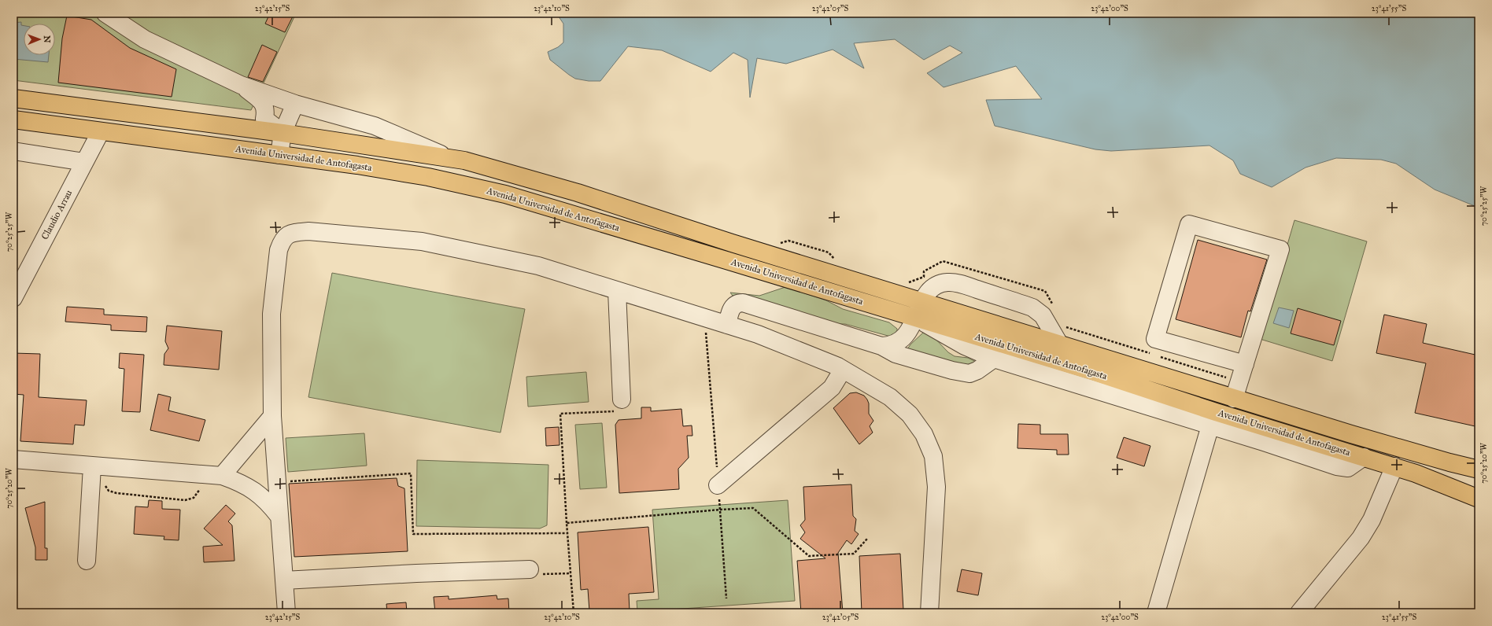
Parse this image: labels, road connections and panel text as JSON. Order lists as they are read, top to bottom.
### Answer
{
  "streets": {
    "main road": ["Avenida Universidad de Antofagasta"],
    "street": ["Claudio Arrau"]
  },
  "crossings": [
    ["Avenida Universidad de Antofagasta", "Claudio Arrau"]
  ],
  "north": "right",
  "coordinates": [
    "23°42'15\"S",
    "23°42'10\"S",
    "23°42'05\"S",
    "23°42'00\"S",
    "23°41'55\"S",
    "70°25'25\"W",
    "70°25'20\"W"
  ]
}
